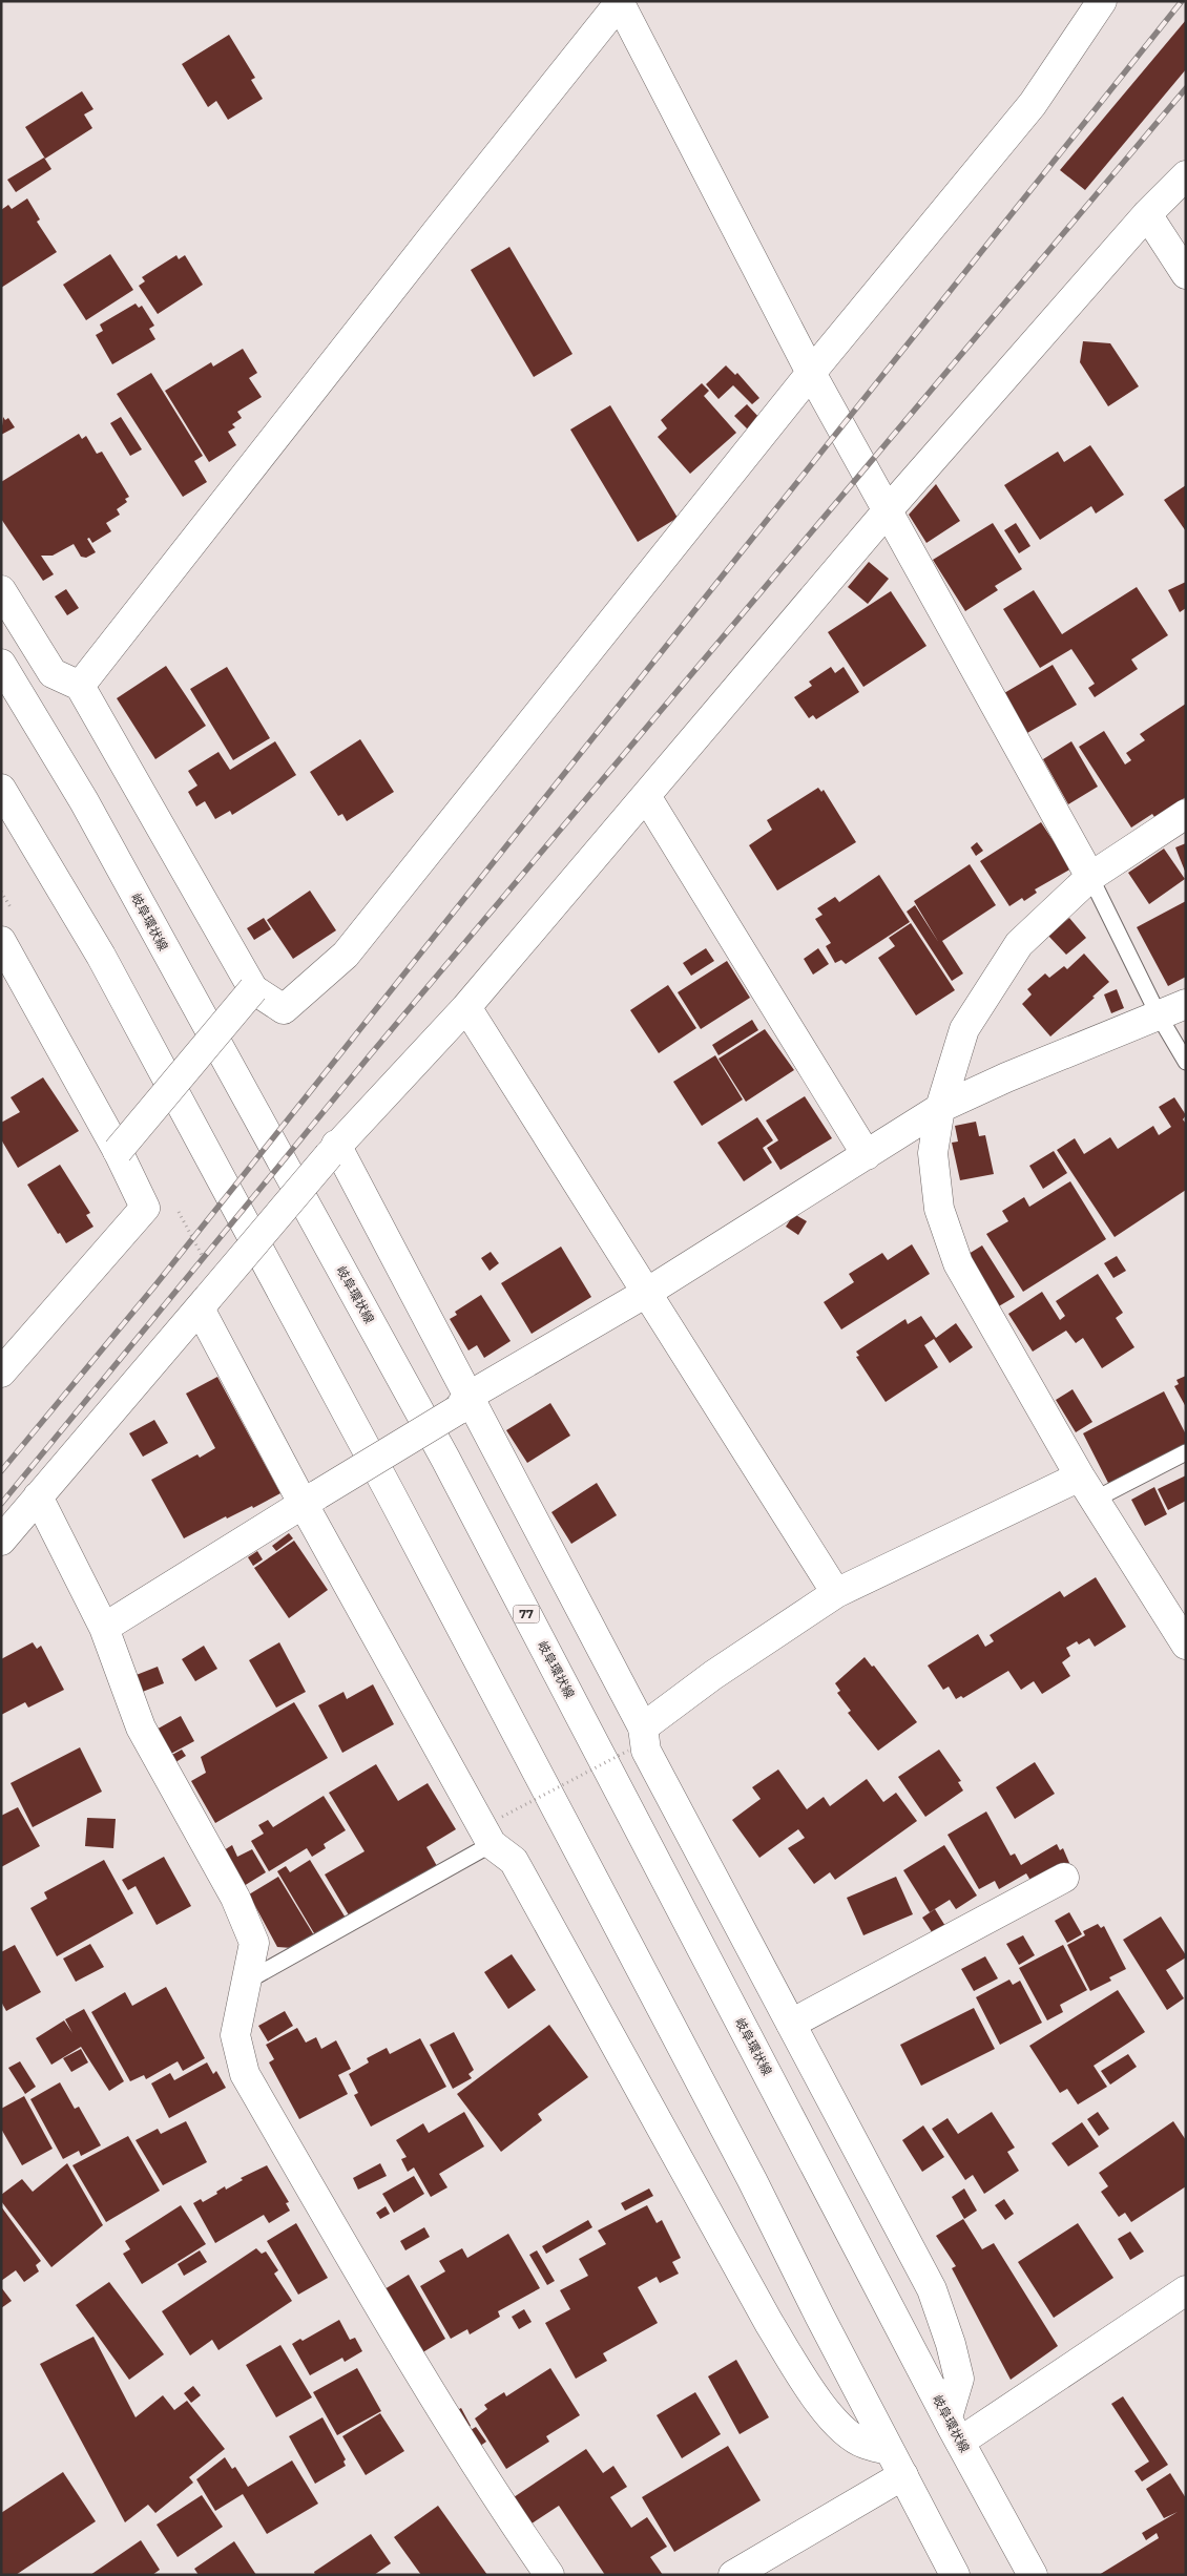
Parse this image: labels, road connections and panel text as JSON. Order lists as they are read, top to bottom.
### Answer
{
  "streets": {
    "street": ["岐阜環状線", "77"]
  }
}
